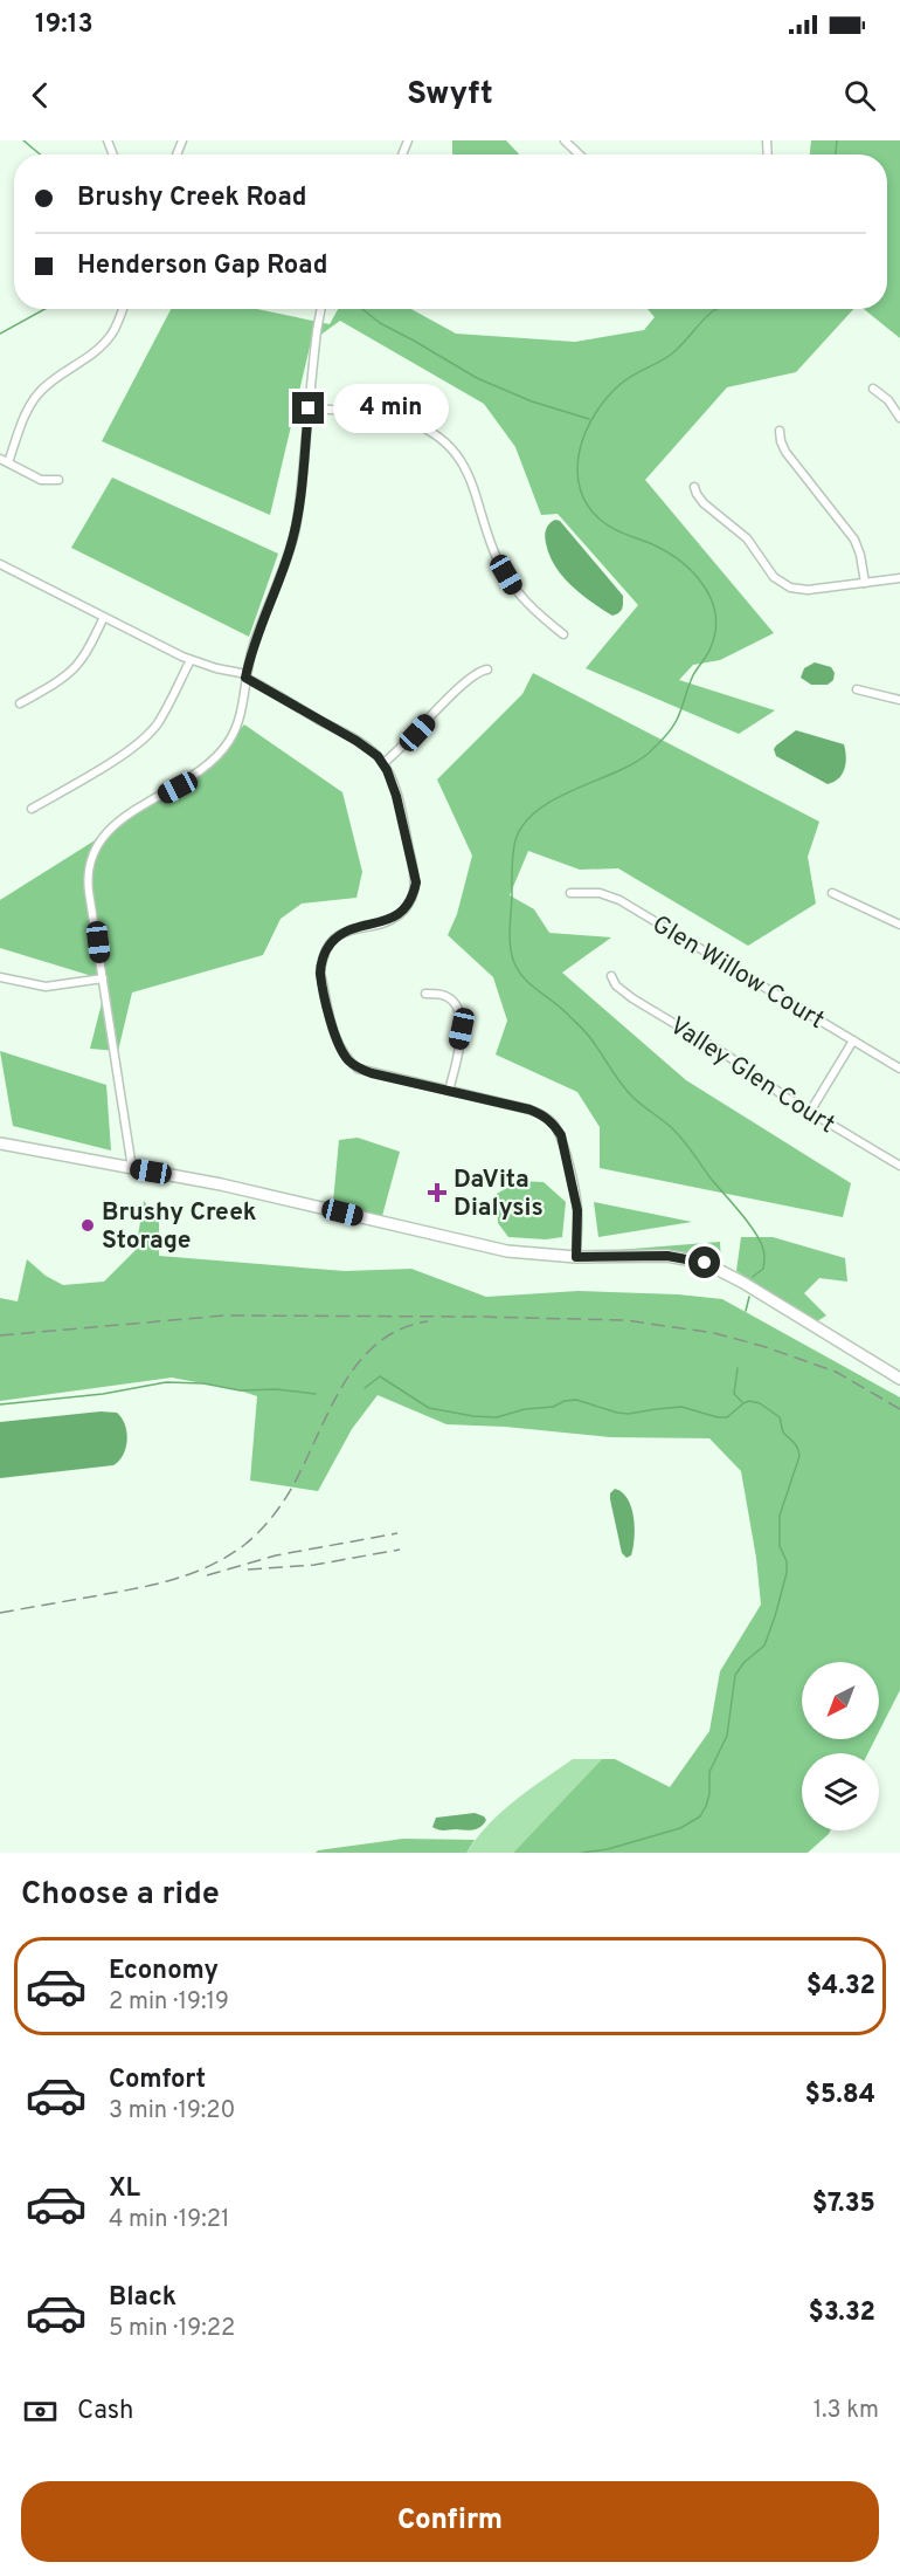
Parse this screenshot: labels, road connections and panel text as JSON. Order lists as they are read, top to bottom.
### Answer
{
  "streets": {
    "street": ["Glen Willow Court", "Valley Glen Court"]
  },
  "places": {
    "health": ["DaVita Dialysis"],
    "other": ["Brushy Creek Storage"]
  },
  "north": "bottom left",
  "page": {
    "status": "19:13",
    "header": "Swyft",
    "banner": ["Brushy Creek Road", "Henderson Gap Road"],
    "bubble": "4 min",
    "heading": "Choose a ride",
    "list": [
      {
        "name": "Economy",
        "note": "2 min · 19:19",
        "value": "$4.32"
      },
      {
        "name": "Comfort",
        "note": "3 min · 19:20",
        "value": "$5.84"
      },
      {
        "name": "XL",
        "note": "4 min · 19:21",
        "value": "$7.35"
      },
      {
        "name": "Black",
        "note": "5 min · 19:22",
        "value": "$3.32"
      }
    ],
    "pay": ["Cash", "1.3 km"],
    "buttons": "Confirm"
  }
}
